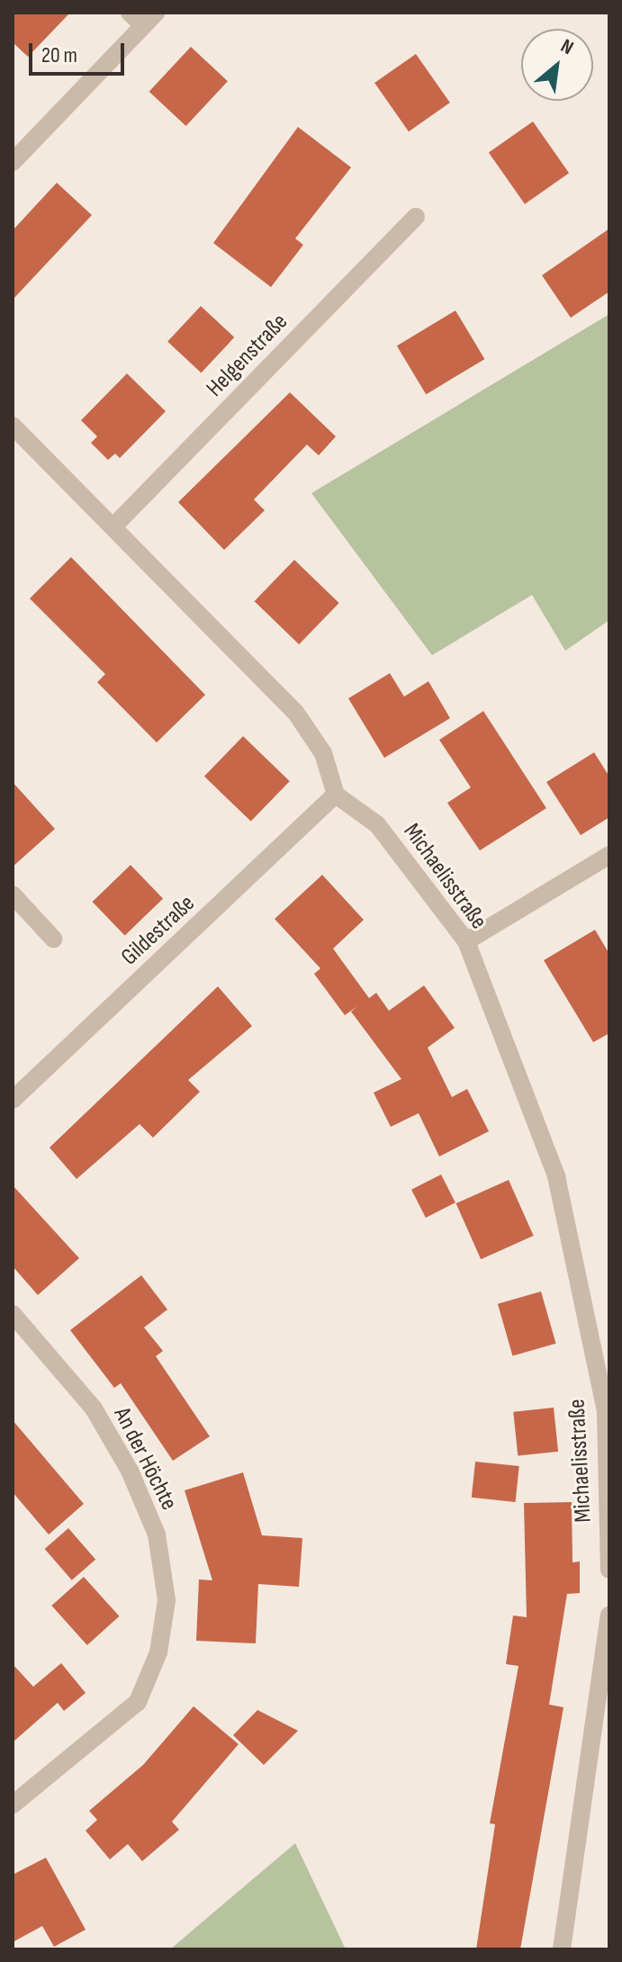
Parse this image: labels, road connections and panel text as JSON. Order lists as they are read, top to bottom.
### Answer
{
  "streets": {
    "street": [
      "Helgenstraße",
      "Michaelisstraße",
      "Gildestraße",
      "An der Höchte"
    ]
  },
  "crossings": [
    ["Michaelisstraße", "Gildestraße"]
  ],
  "scale_bar": "20 m",
  "north": "top right"
}
